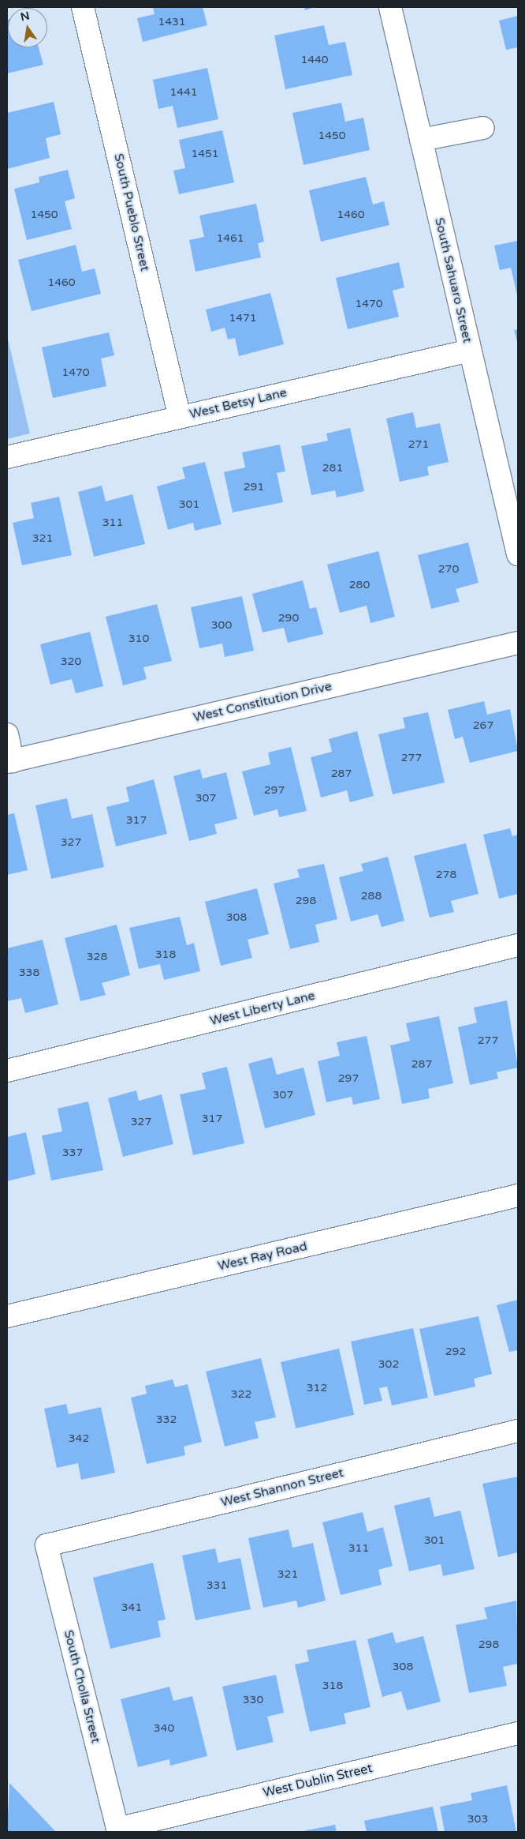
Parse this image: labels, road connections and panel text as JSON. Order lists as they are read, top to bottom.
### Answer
{
  "streets": {
    "street": [
      "South Pueblo Street",
      "South Sahuaro Street",
      "West Betsy Lane",
      "West Constitution Drive",
      "West Liberty Lane",
      "West Ray Road",
      "West Shannon Street",
      "South Cholla Street",
      "West Dublin Street"
    ]
  },
  "crossings": [
    ["South Pueblo Street", "West Betsy Lane"],
    ["South Sahuaro Street", "West Betsy Lane"],
    ["West Shannon Street", "South Cholla Street"],
    ["South Cholla Street", "West Dublin Street"]
  ],
  "house_numbers": [
    "1431",
    "1440",
    "1441",
    "1450",
    "1451",
    "1450",
    "1460",
    "1461",
    "1460",
    "1470",
    "1471",
    "1470",
    "271",
    "281",
    "291",
    "301",
    "311",
    "321",
    "270",
    "280",
    "290",
    "300",
    "310",
    "320",
    "267",
    "277",
    "287",
    "297",
    "307",
    "317",
    "327",
    "278",
    "288",
    "298",
    "308",
    "318",
    "328",
    "338",
    "277",
    "287",
    "297",
    "307",
    "317",
    "327",
    "337",
    "292",
    "302",
    "312",
    "322",
    "332",
    "342",
    "301",
    "311",
    "321",
    "331",
    "341",
    "298",
    "308",
    "318",
    "330",
    "340",
    "303"
  ],
  "north": "top"
}
